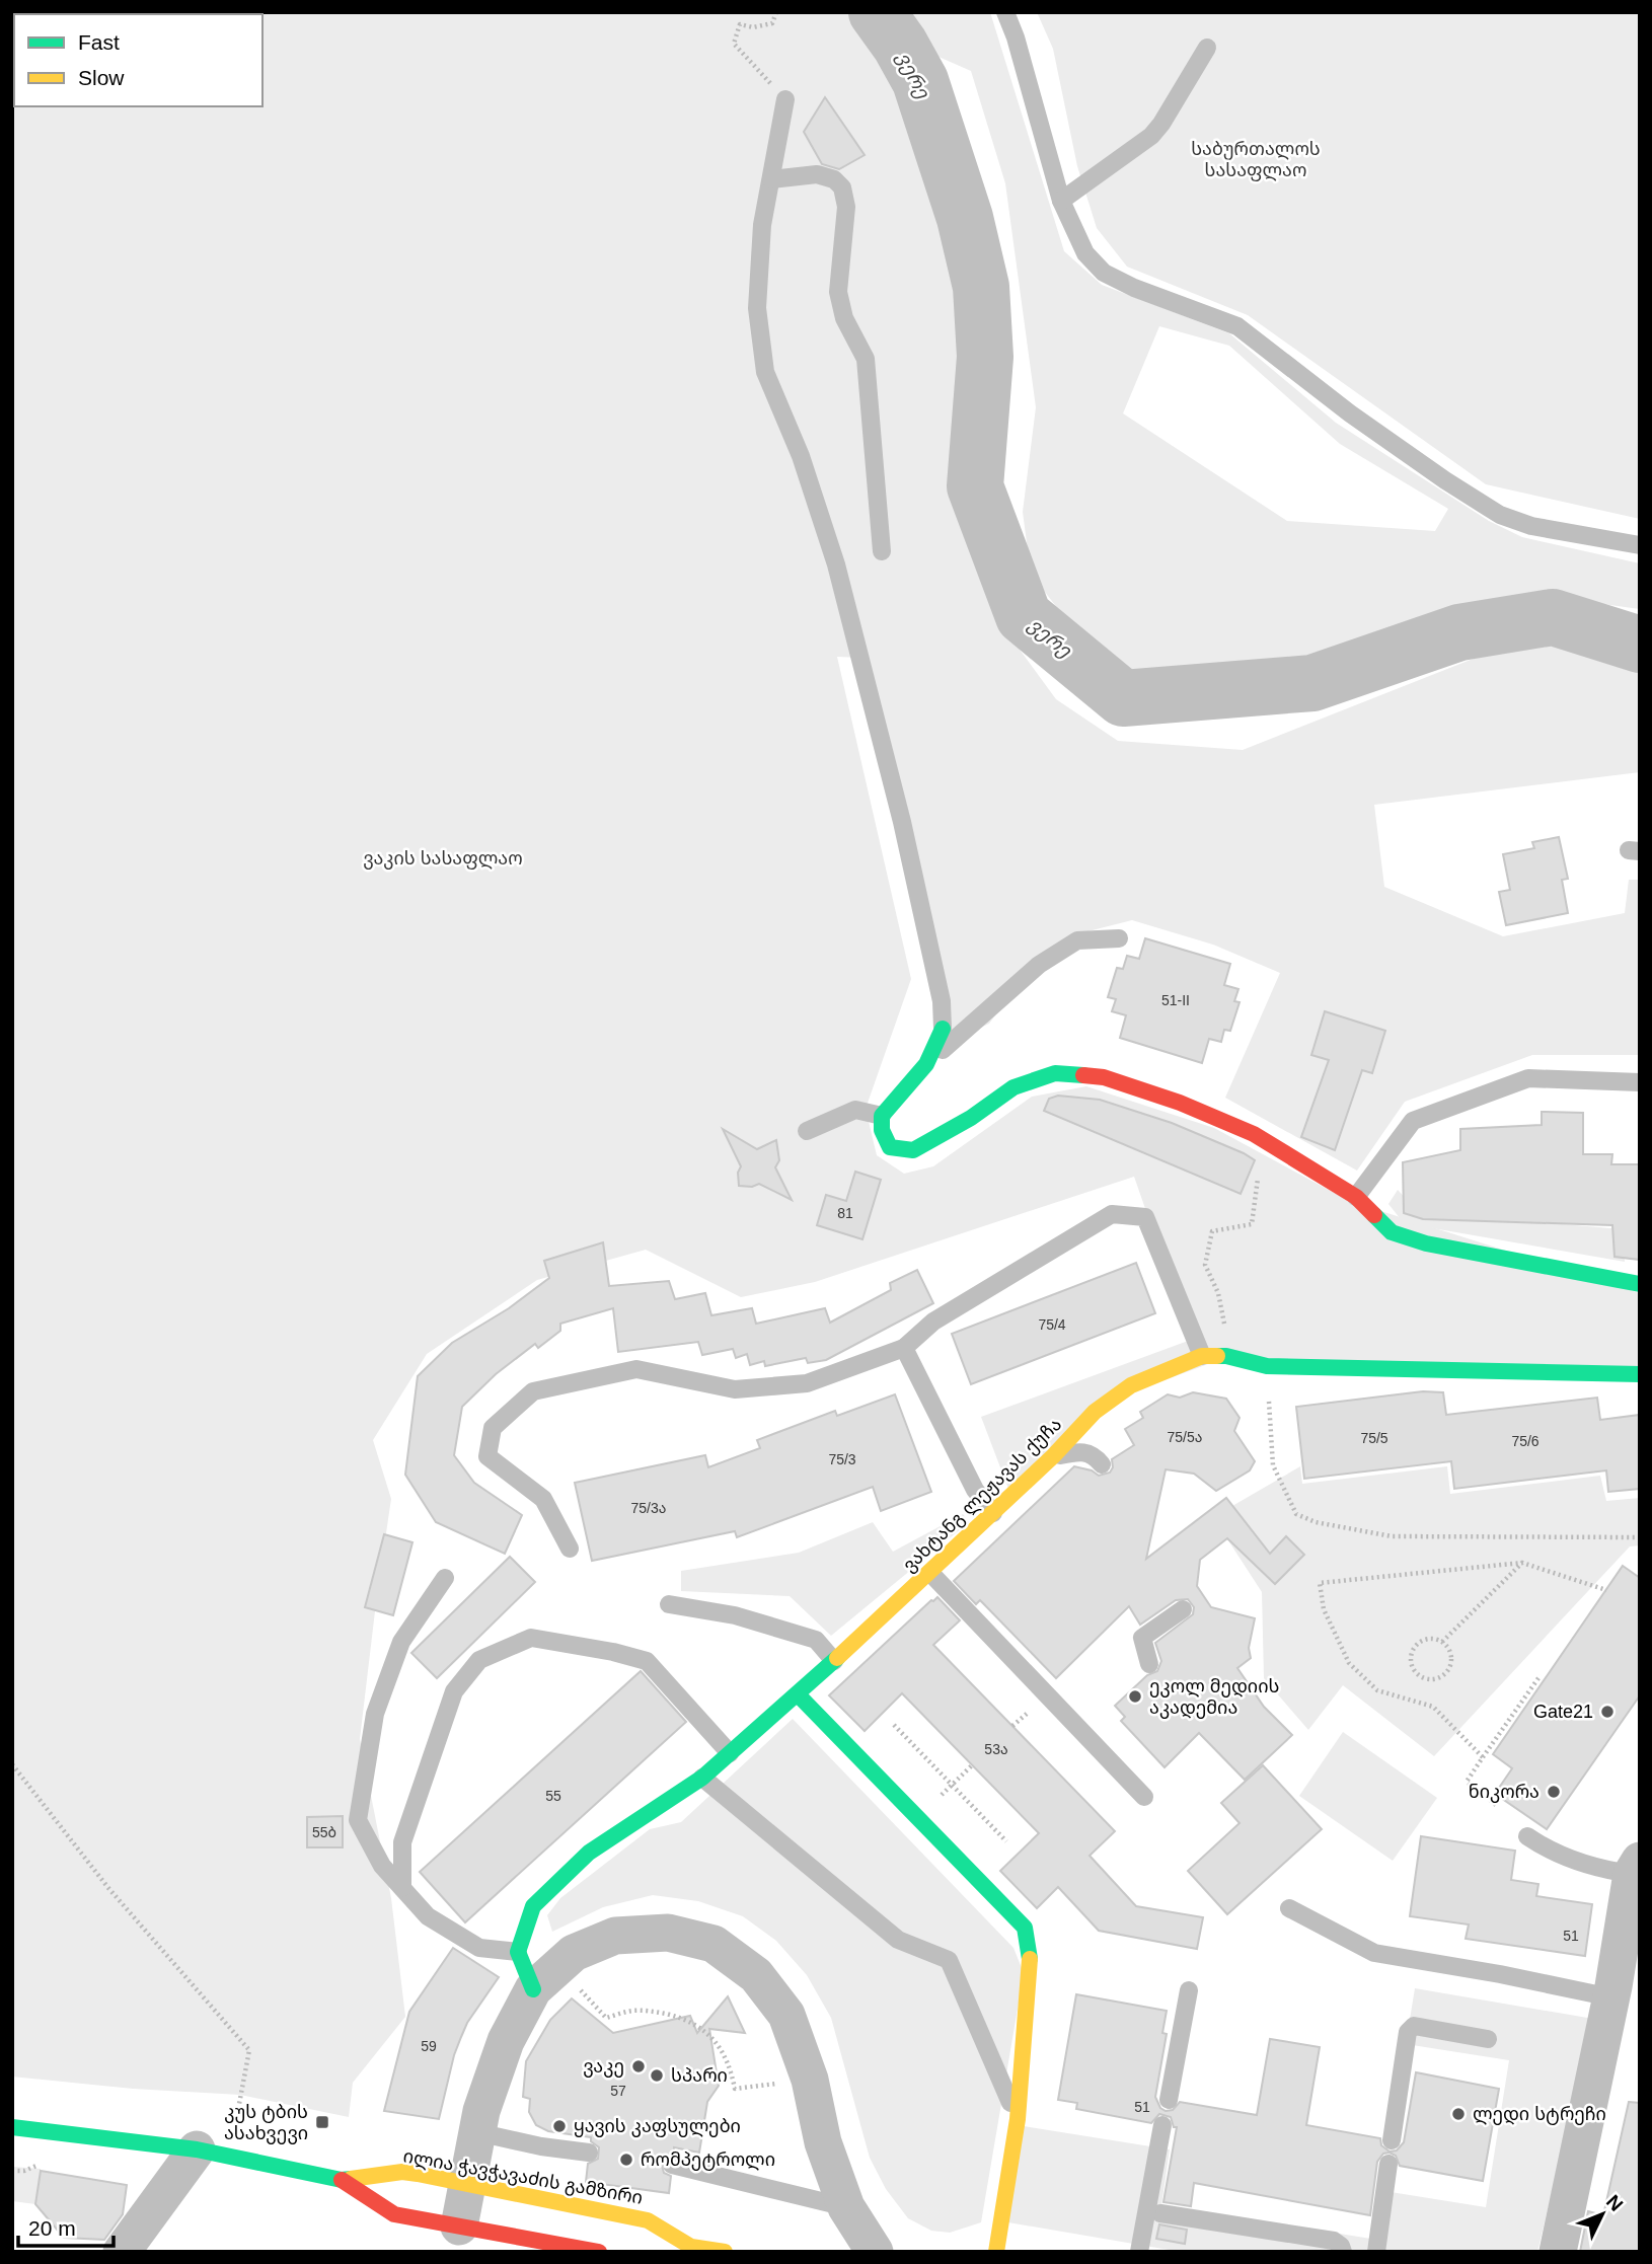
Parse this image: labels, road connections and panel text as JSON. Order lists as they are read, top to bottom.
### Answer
{
  "streets": {
    "street": ["ვახტანგ ლეჟავას ქუჩა", "ილია ჭავჭავაძის გამზირი"]
  },
  "water": ["ვერე"],
  "parks": ["საბურთალოს სასაფლაო", "ვაკის სასაფლაო"],
  "places": {
    "other": [
      "ეკოლ მედიის აკადემია",
      "Gate21",
      "ნიკორა",
      "ვაკე",
      "სპარი",
      "ლედი სტრეჩი",
      "ყავის კაფსულები",
      "რომპეტროლი"
    ],
    "transit": ["კუს ტბის ასახვევი"]
  },
  "house_numbers": [
    "51-II",
    "81",
    "75/4",
    "75/5ა",
    "75/5",
    "75/6",
    "75/3",
    "75/3ა",
    "53ა",
    "55",
    "55ბ",
    "51",
    "59",
    "57",
    "51"
  ],
  "legend": ["Fast", "Slow"],
  "scale_bar": "20 m",
  "north": "top right"
}
